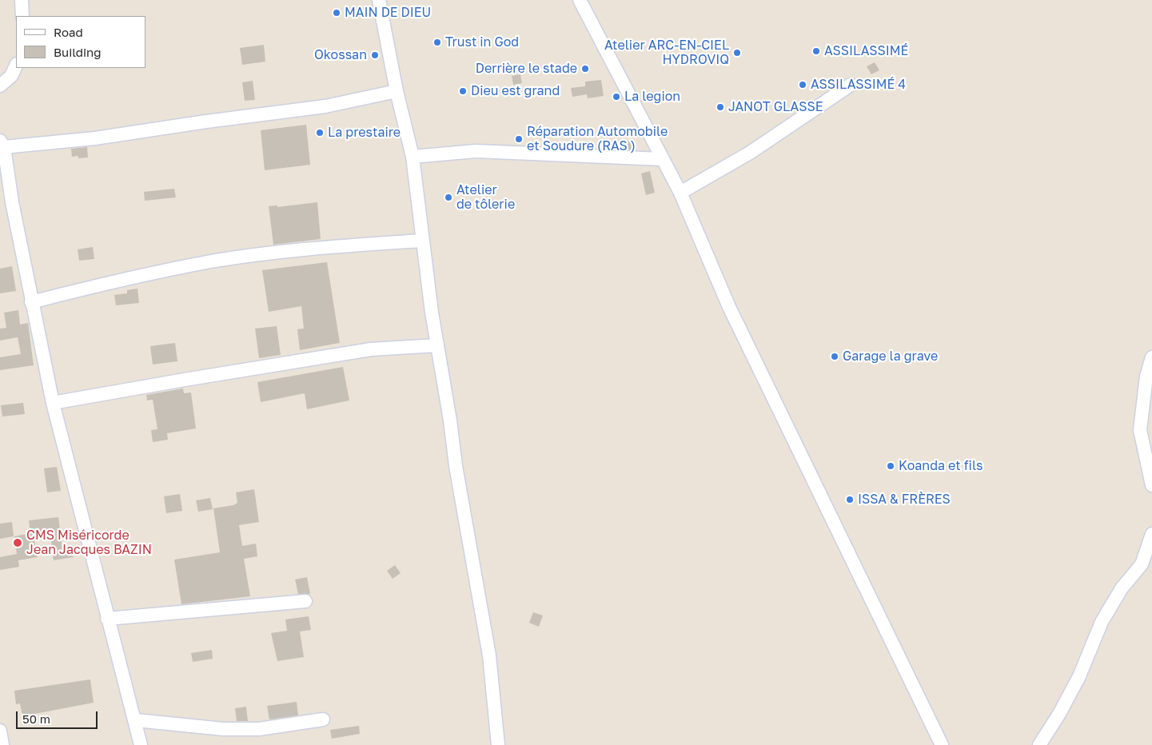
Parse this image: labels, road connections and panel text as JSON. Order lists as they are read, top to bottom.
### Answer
{
  "places": [
    "MAIN DE DIEU",
    "Trust in God",
    "ASSILASSIMÉ",
    "Atelier ARC-EN-CIEL HYDROVIQ",
    "Okossan",
    "Derrière le stade",
    "ASSILASSIMÉ 4",
    "Dieu est grand",
    "La legion",
    "JANOT GLASSE",
    "La prestaire",
    "Réparation Automobile et Soudure (RAS )",
    "Atelier de tôlerie",
    "Garage la grave",
    "Koanda et fils",
    "ISSA & FRÈRES",
    "CMS Miséricorde Jean Jacques BAZIN"
  ],
  "legend": ["Road", "Building"],
  "scale_bar": "50 m"
}
